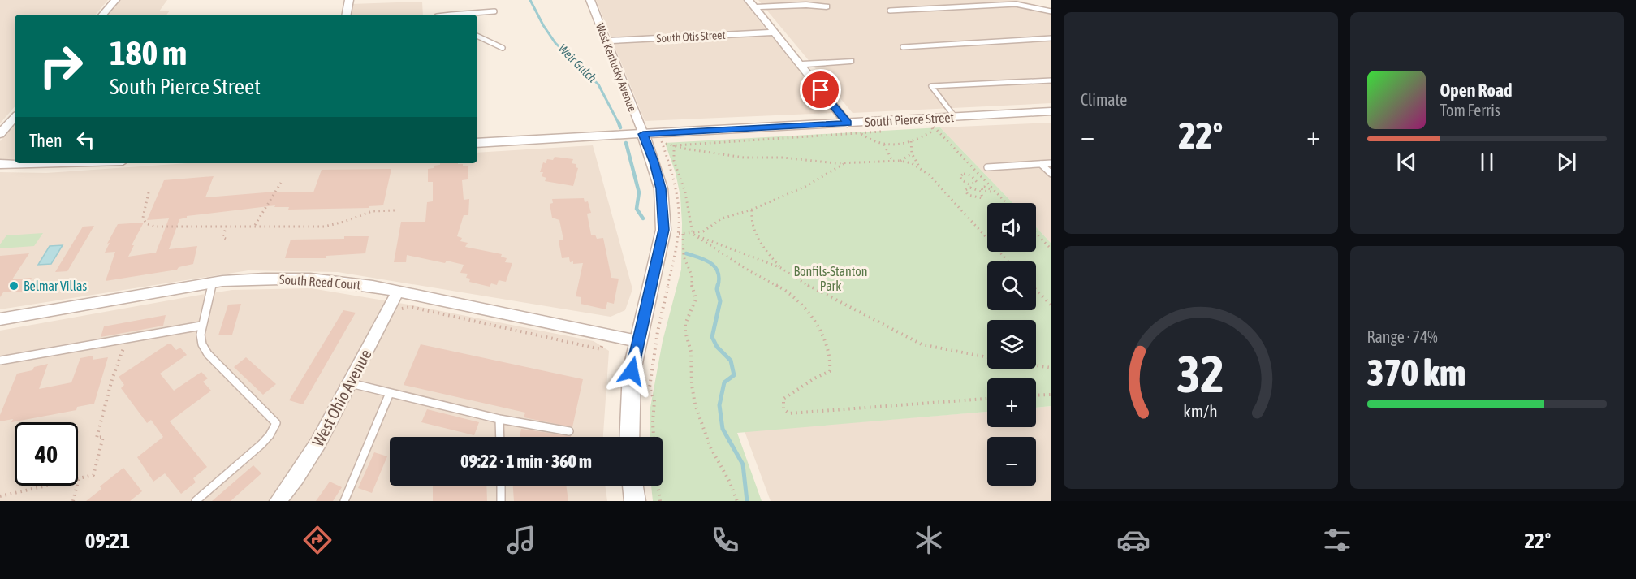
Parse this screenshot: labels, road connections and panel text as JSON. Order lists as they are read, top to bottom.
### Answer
{
  "streets": {
    "street": [
      "South Otis Street",
      "West Kentucky Avenue",
      "South Pierce Street",
      "South Reed Court",
      "West Ohio Avenue"
    ]
  },
  "crossings": [
    ["South Otis Street", "West Kentucky Avenue"],
    ["West Kentucky Avenue", "South Pierce Street"],
    ["South Reed Court", "West Ohio Avenue"]
  ],
  "water": ["Weir Gulch"],
  "parks": ["Bonfils-Stanton Park"],
  "places": ["Belmar Villas"],
  "page": {
    "tile": [
      "Climate",
      ["Range · 74%", "370 km"]
    ],
    "turn": ["180 m", "South Pierce Street"],
    "song": ["Open Road", "Tom Ferris"],
    "heat": ["−", "22°", "+"],
    "then": "Then",
    "map_buttons": ["+", "−"],
    "limit": "40",
    "trip": "09:22 · 1 min · 360 m",
    "tabs": ["09:21", "22°"],
    "gauge": ["32", "km/h"]
  }
}
